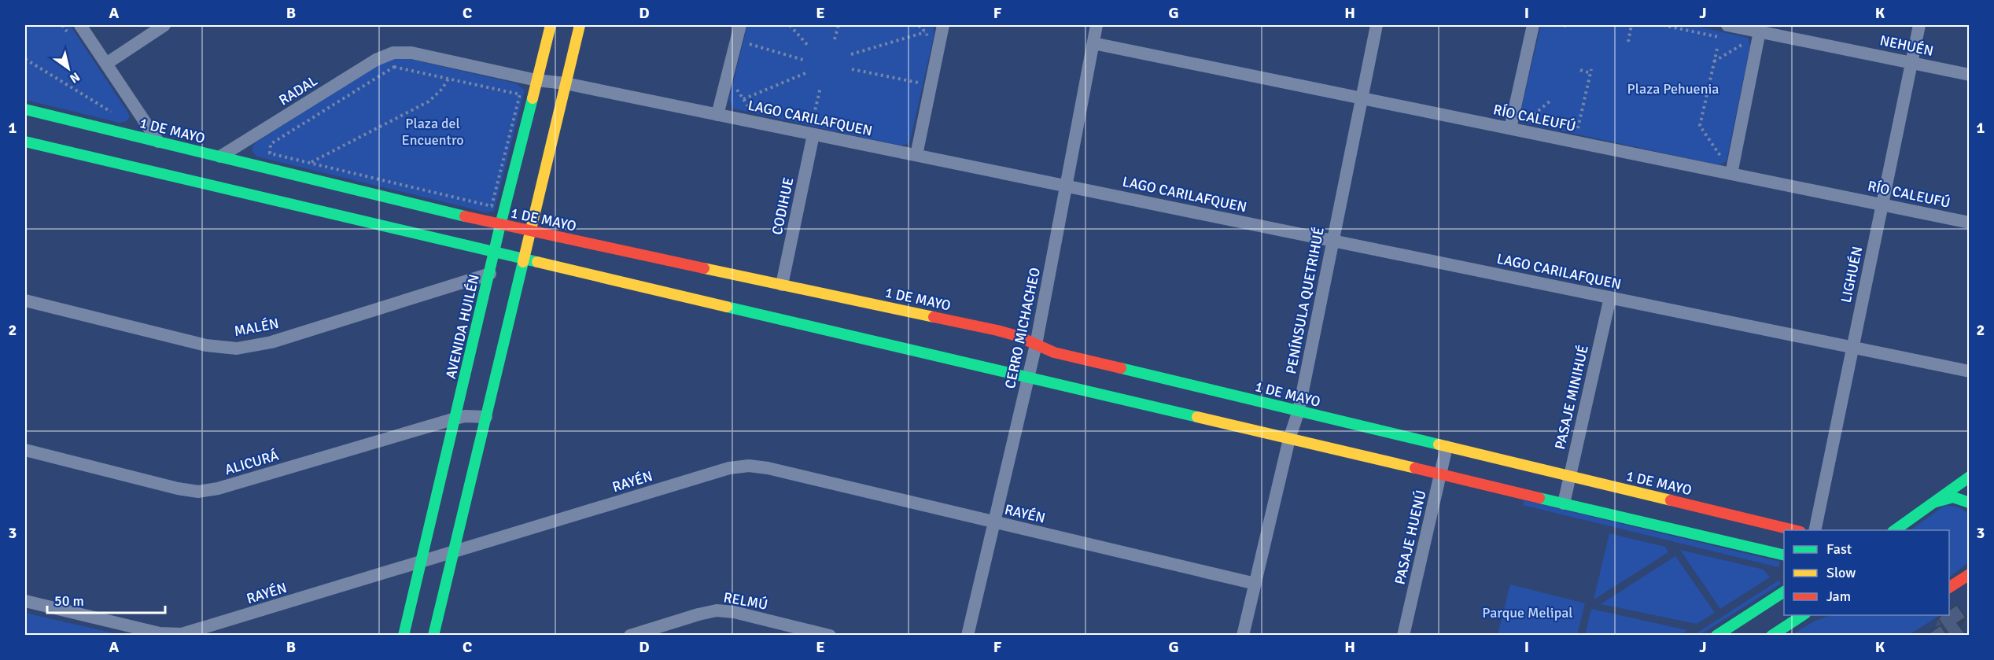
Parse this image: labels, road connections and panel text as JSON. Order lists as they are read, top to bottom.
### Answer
{
  "streets": {
    "main road": ["1 DE MAYO", "AVENIDA HUILÉN"],
    "street": [
      "NEHUÉN",
      "RADAL",
      "LAGO CARILAFQUEN",
      "RÍO CALEUFÚ",
      "CODIHUE",
      "LIGHUÉN",
      "PENÍNSULA QUETRIHUÉ",
      "MALÉN",
      "CERRO MICHACHEO",
      "PASAJE MINIHUÉ",
      "ALICURÁ",
      "RAYÉN",
      "PASAJE HUENÚ",
      "RELMÚ"
    ]
  },
  "crossings": [
    ["NEHUÉN", "LIGHUÉN"],
    ["RADAL", "LAGO CARILAFQUEN"],
    ["RADAL", "1 DE MAYO"],
    ["LAGO CARILAFQUEN", "CODIHUE"],
    ["LAGO CARILAFQUEN", "LIGHUÉN"],
    ["LAGO CARILAFQUEN", "PENÍNSULA QUETRIHUÉ"],
    ["LAGO CARILAFQUEN", "AVENIDA HUILÉN"],
    ["LAGO CARILAFQUEN", "CERRO MICHACHEO"],
    ["LAGO CARILAFQUEN", "PASAJE MINIHUÉ"],
    ["RÍO CALEUFÚ", "LIGHUÉN"],
    ["RÍO CALEUFÚ", "PENÍNSULA QUETRIHUÉ"],
    ["RÍO CALEUFÚ", "CERRO MICHACHEO"],
    ["1 DE MAYO", "CODIHUE"],
    ["1 DE MAYO", "PENÍNSULA QUETRIHUÉ"],
    ["1 DE MAYO", "AVENIDA HUILÉN"],
    ["1 DE MAYO", "CERRO MICHACHEO"],
    ["1 DE MAYO", "PASAJE MINIHUÉ"],
    ["1 DE MAYO", "PASAJE HUENÚ"],
    ["PENÍNSULA QUETRIHUÉ", "RAYÉN"],
    ["AVENIDA HUILÉN", "MALÉN"],
    ["AVENIDA HUILÉN", "ALICURÁ"],
    ["AVENIDA HUILÉN", "RAYÉN"],
    ["CERRO MICHACHEO", "RAYÉN"]
  ],
  "parks": ["Plaza Pehuenia", "Plaza del Encuentro", "Parque Melipal"],
  "legend": ["Fast", "Slow", "Jam"],
  "scale_bar": "50 m",
  "north": "bottom right",
  "grid": {
    "columns": [
      "A",
      "B",
      "C",
      "D",
      "E",
      "F",
      "G",
      "H",
      "I",
      "J",
      "K"
    ],
    "rows": ["1", "2", "3"]
  }
}
